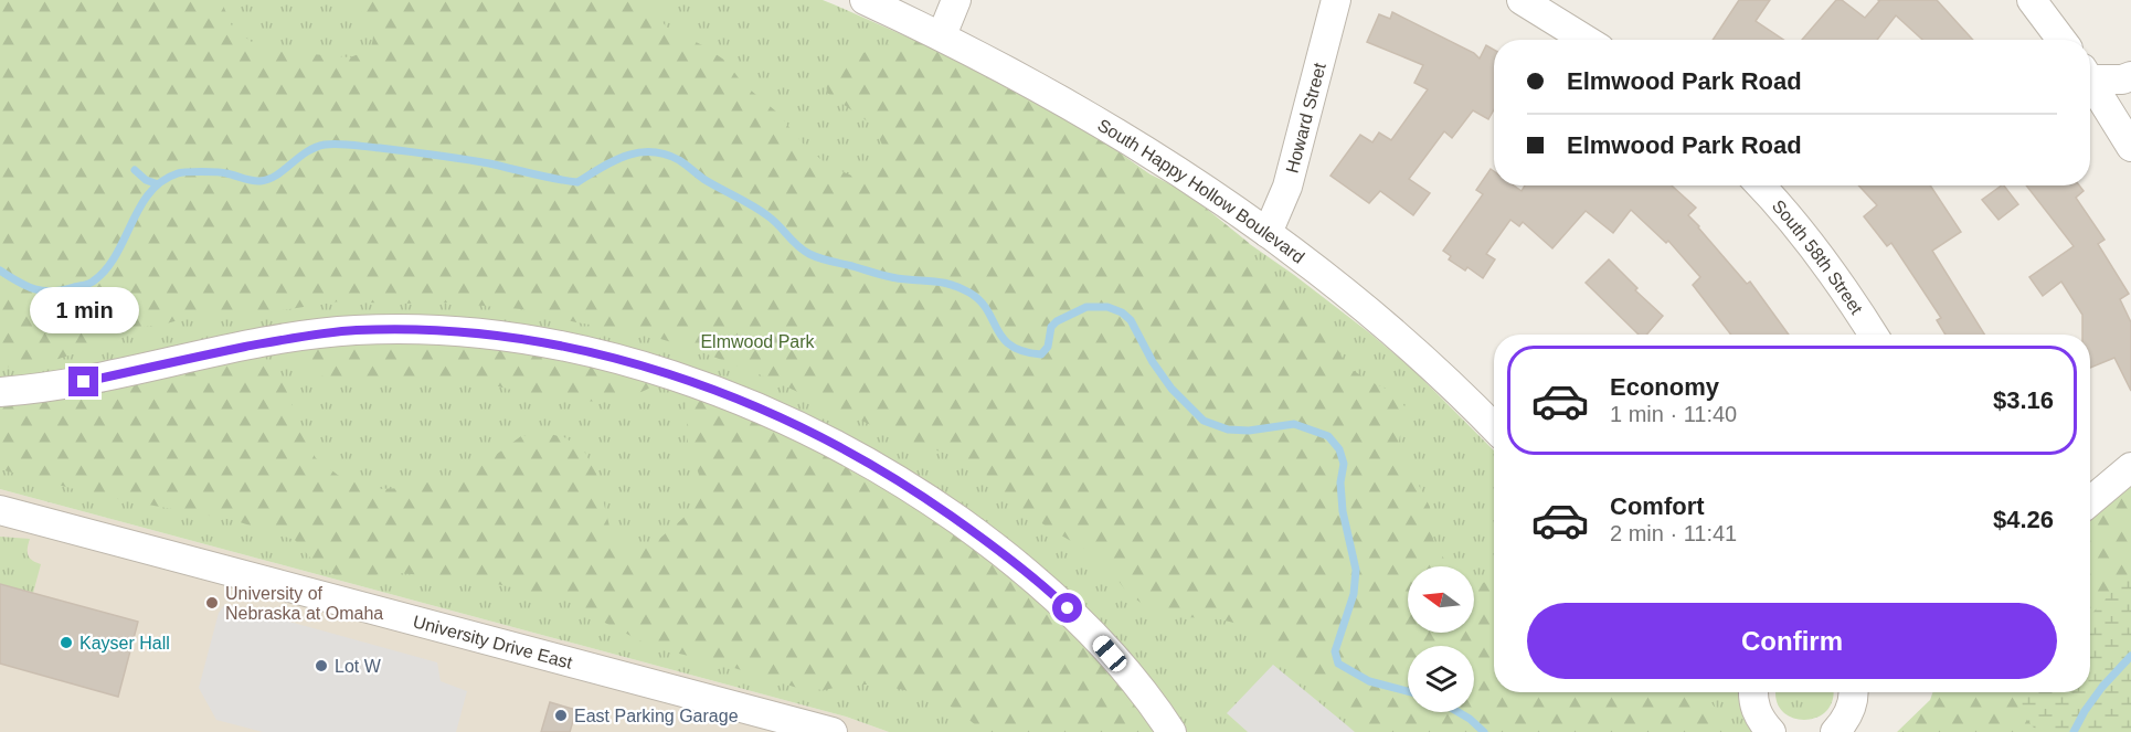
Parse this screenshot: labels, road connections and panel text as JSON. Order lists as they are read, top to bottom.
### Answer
{
  "streets": {
    "street": [
      "Howard Street",
      "South Happy Hollow Boulevard",
      "South 58th Street",
      "University Drive East"
    ]
  },
  "crossings": [
    ["Howard Street", "South Happy Hollow Boulevard"]
  ],
  "parks": ["Elmwood Park"],
  "places": [
    "University of Nebraska at Omaha",
    "Kayser Hall",
    "Lot W",
    "East Parking Garage"
  ],
  "north": "left",
  "page": {
    "banner": ["Elmwood Park Road", "Elmwood Park Road"],
    "bubble": "1 min",
    "list": [
      {
        "name": "Economy",
        "note": "1 min · 11:40",
        "value": "$3.16"
      },
      {
        "name": "Comfort",
        "note": "2 min · 11:41",
        "value": "$4.26"
      }
    ],
    "buttons": "Confirm"
  }
}
